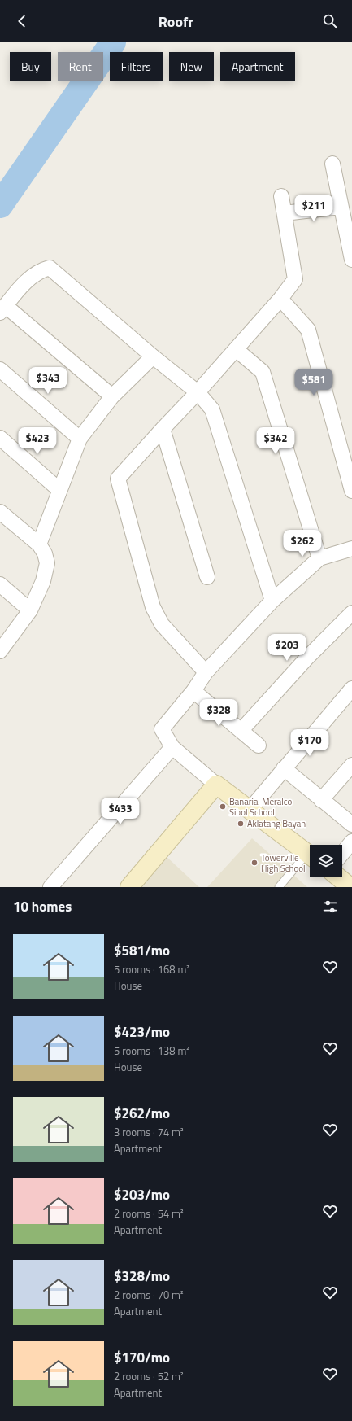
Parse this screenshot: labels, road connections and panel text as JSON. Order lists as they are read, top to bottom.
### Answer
{
  "places": ["Banaria-Meralco Sibol School", "Aklatang Bayan", "Towerville High School"],
  "page": {
    "header": "Roofr",
    "chip": [
      "Buy",
      "Rent",
      "Filters",
      "New",
      "Apartment"
    ],
    "price": [
      "$211",
      "$343",
      "$581",
      "$423",
      "$342",
      "$262",
      "$203",
      "$328",
      "$170",
      "$433"
    ],
    "heading": "10 homes",
    "list": [
      {
        "name": "$581/mo",
        "note": "5 rooms · 168 m² · House"
      },
      {
        "name": "$423/mo",
        "note": "5 rooms · 138 m² · House"
      },
      {
        "name": "$262/mo",
        "note": "3 rooms · 74 m² · Apartment"
      },
      {
        "name": "$203/mo",
        "note": "2 rooms · 54 m² · Apartment"
      },
      {
        "name": "$328/mo",
        "note": "2 rooms · 70 m² · Apartment"
      },
      {
        "name": "$170/mo",
        "note": "2 rooms · 52 m² · Apartment"
      }
    ]
  }
}
